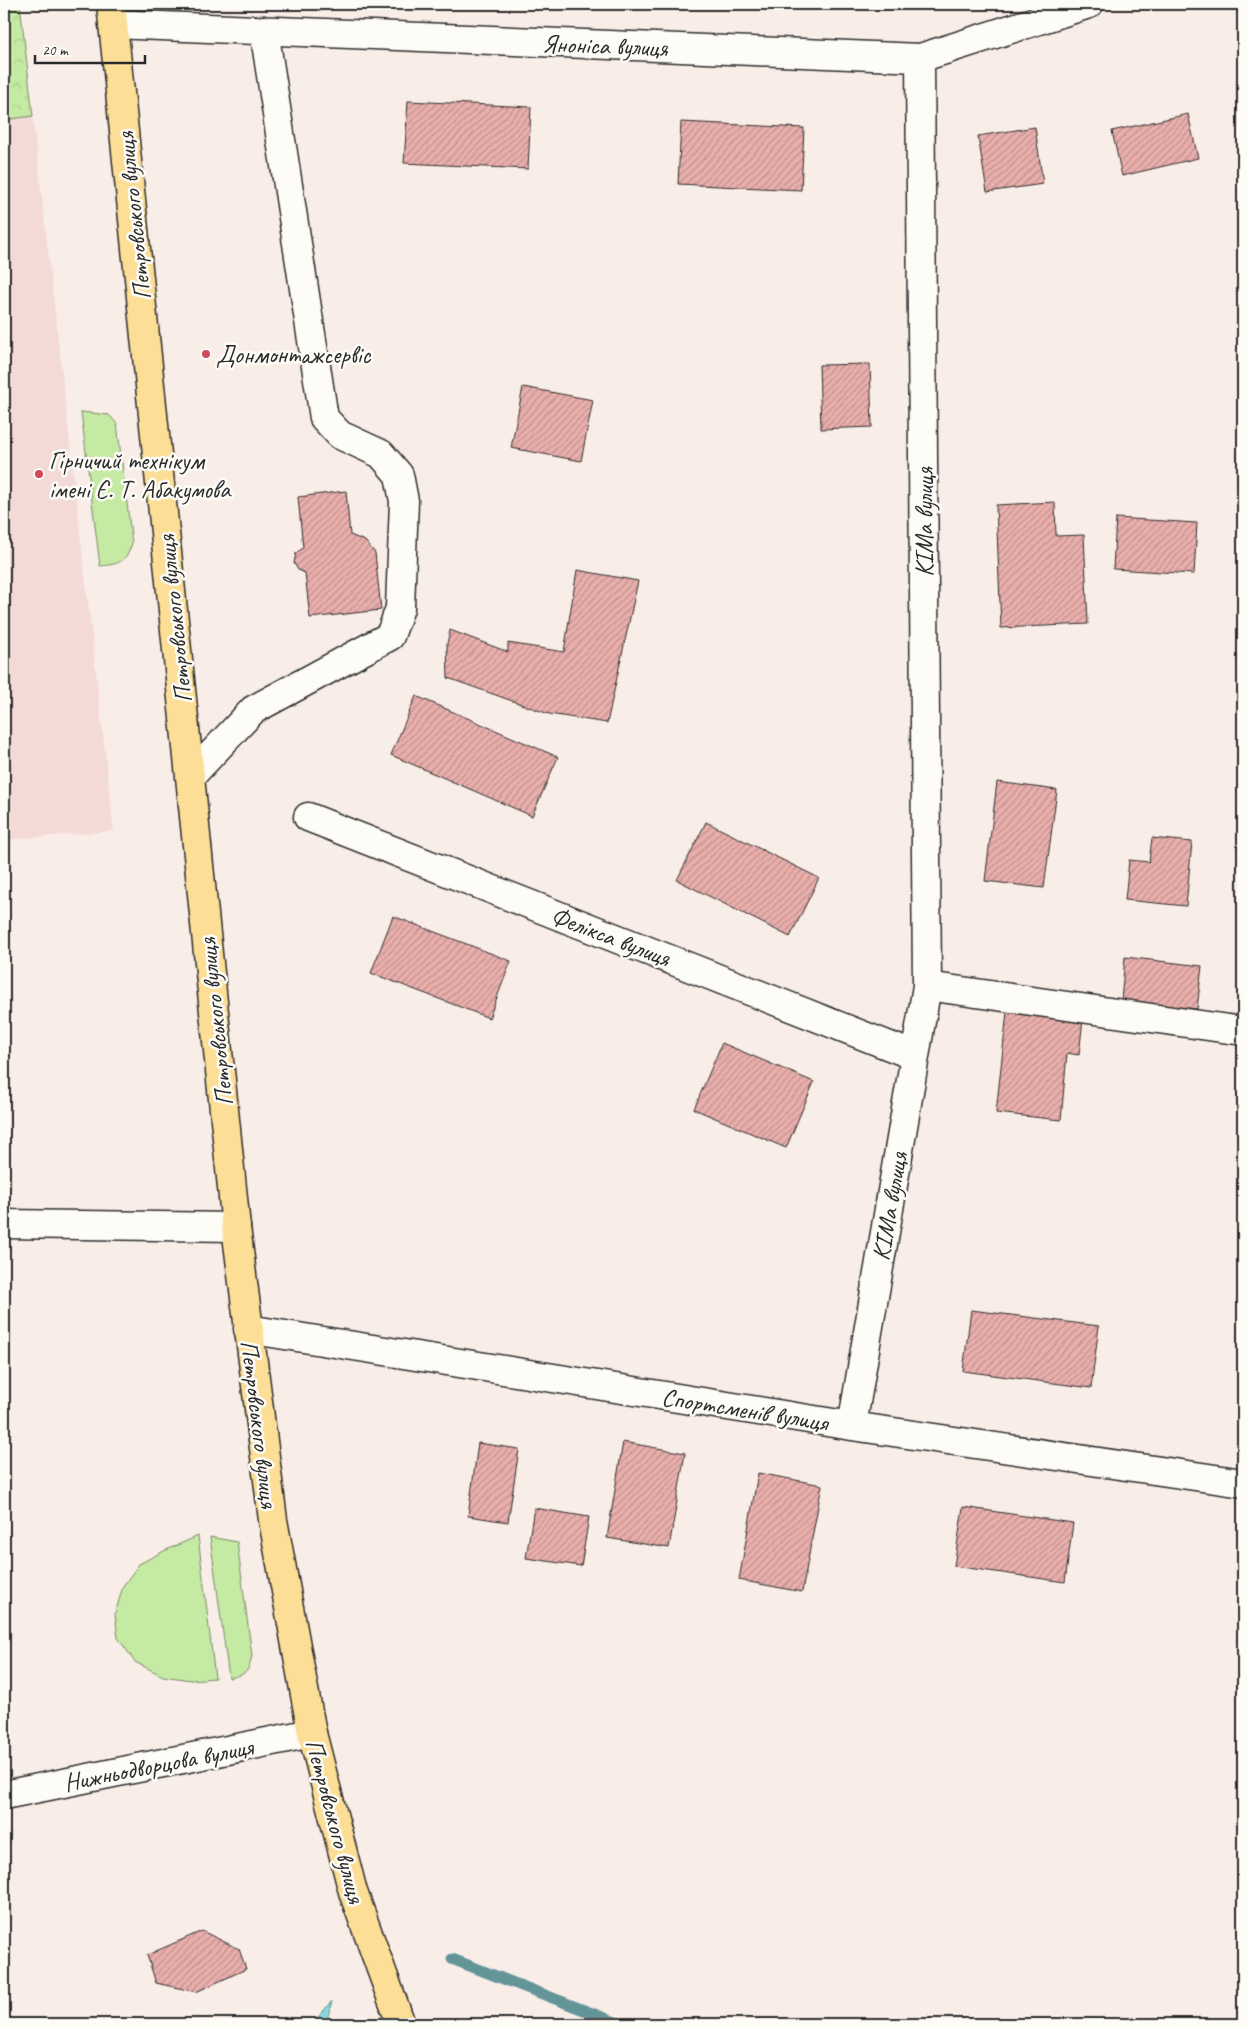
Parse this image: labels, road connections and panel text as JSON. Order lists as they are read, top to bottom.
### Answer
{
  "streets": {
    "main road": ["Петровського вулиця"],
    "street": [
      "Яноніса вулиця",
      "КІМа вулиця",
      "Фелікса вулиця",
      "Спортсменів вулиця",
      "Нижньодворцова вулиця"
    ]
  },
  "crossings": [
    ["Яноніса вулиця", "Петровського вулиця"],
    ["Яноніса вулиця", "КІМа вулиця"],
    ["Петровського вулиця", "Спортсменів вулиця"],
    ["Петровського вулиця", "Нижньодворцова вулиця"],
    ["КІМа вулиця", "Фелікса вулиця"],
    ["КІМа вулиця", "Спортсменів вулиця"]
  ],
  "places": ["Донмонтажсервіс", "Гірничий технікум імені Є. Т. Абакумова"],
  "scale_bar": "20 m"
}
